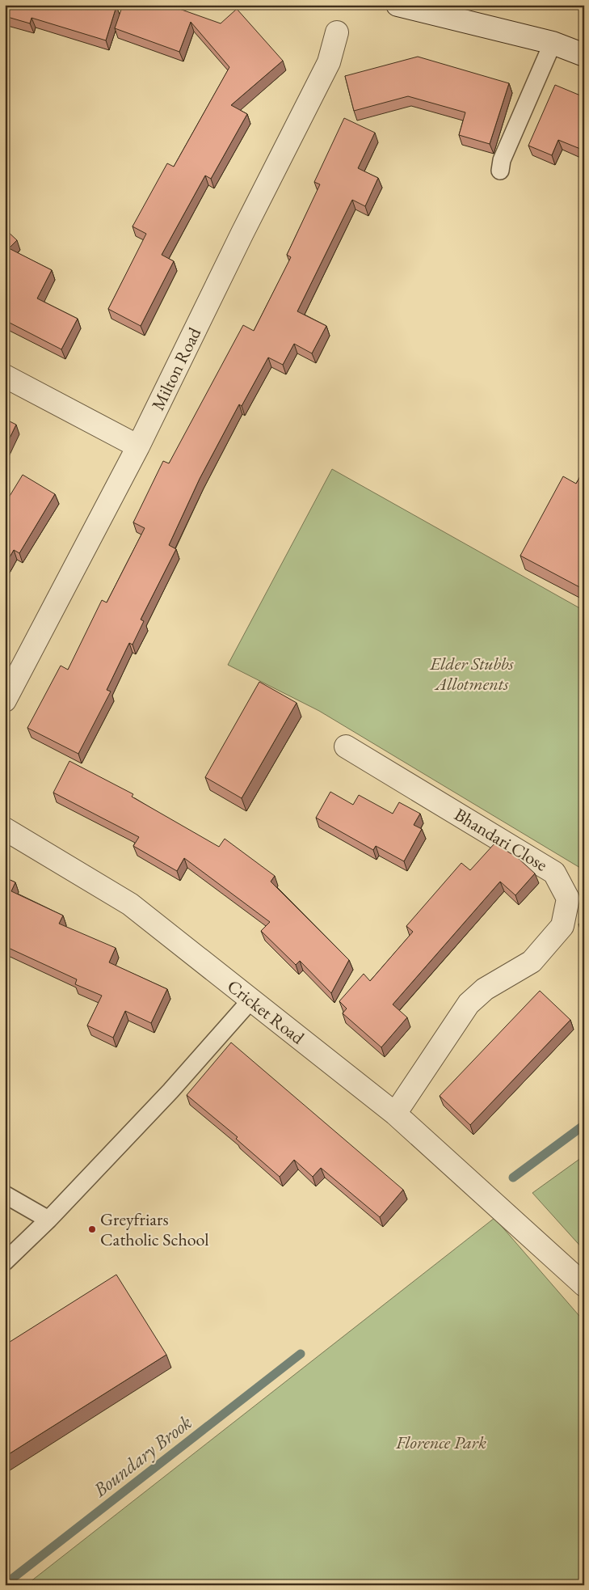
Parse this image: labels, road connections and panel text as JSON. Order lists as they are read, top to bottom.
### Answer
{
  "streets": {
    "street": ["Milton Road", "Bhandari Close", "Cricket Road"]
  },
  "crossings": [
    ["Bhandari Close", "Cricket Road"]
  ],
  "water": ["Boundary Brook"],
  "parks": ["Elder Stubbs Allotments", "Florence Park"],
  "places": ["Greyfriars Catholic School"]
}
